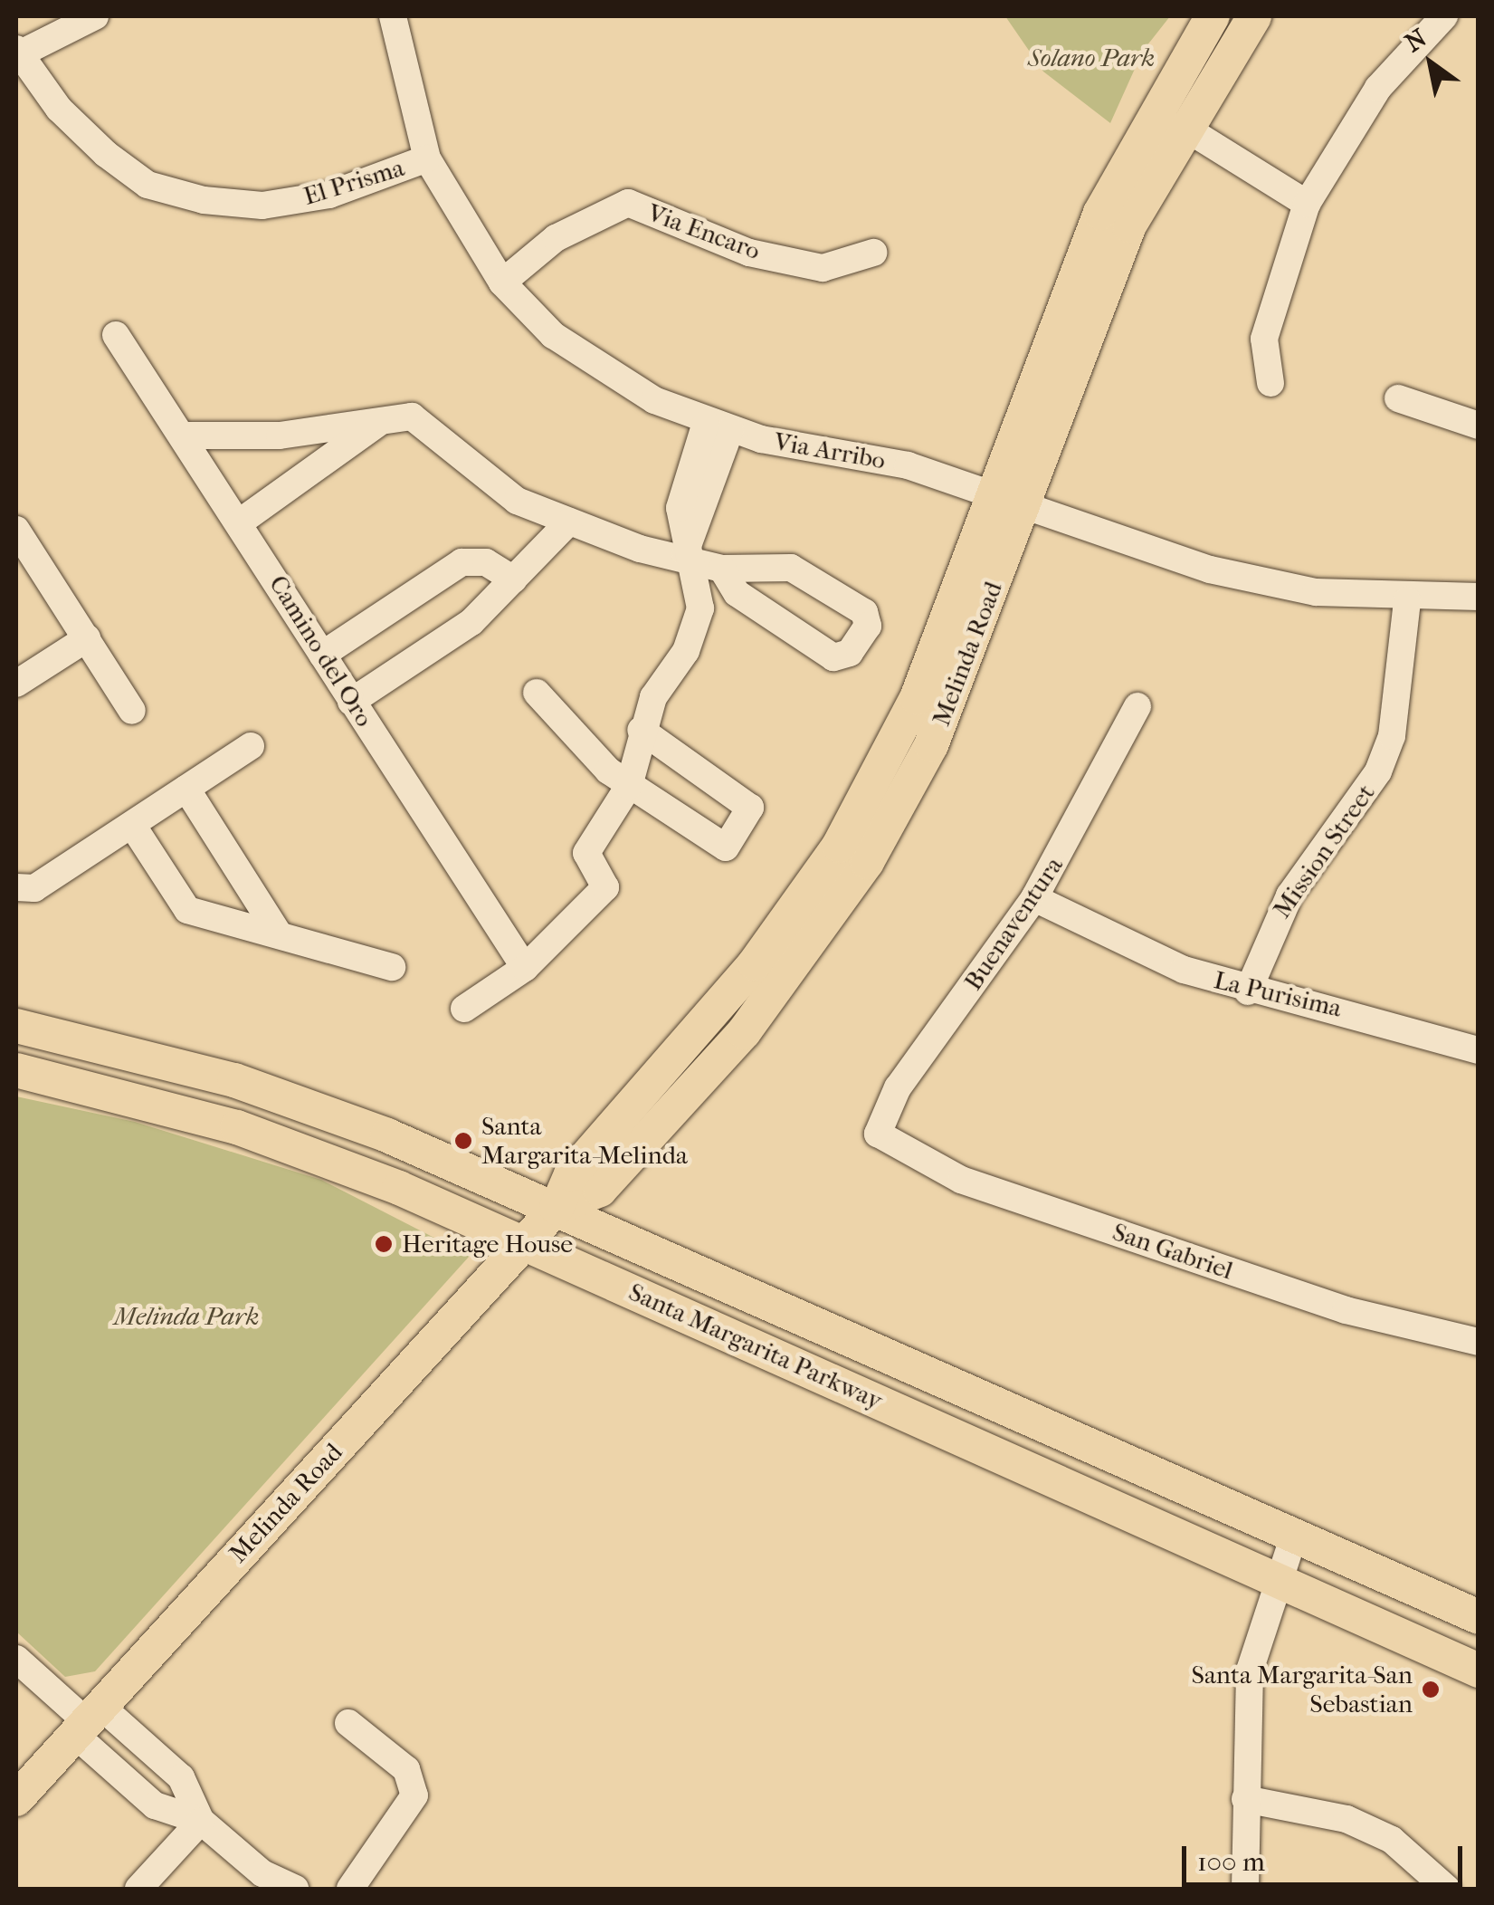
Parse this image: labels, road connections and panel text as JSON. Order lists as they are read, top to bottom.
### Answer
{
  "streets": {
    "main road": ["Melinda Road", "Santa Margarita Parkway"],
    "street": [
      "El Prisma",
      "Via Encaro",
      "Via Arribo",
      "Camino del Oro",
      "Mission Street",
      "Buenaventura",
      "La Purisima",
      "San Gabriel"
    ]
  },
  "crossings": [
    ["El Prisma", "Via Arribo"],
    ["Via Encaro", "Via Arribo"],
    ["Via Arribo", "Melinda Road"],
    ["Via Arribo", "Mission Street"],
    ["Melinda Road", "Santa Margarita Parkway"],
    ["Mission Street", "La Purisima"],
    ["Buenaventura", "La Purisima"],
    ["Buenaventura", "San Gabriel"]
  ],
  "parks": ["Solano Park", "Melinda Park"],
  "places": ["Santa Margarita-Melinda", "Heritage House", "Santa Margarita-San Sebastian"],
  "scale_bar": "100 m",
  "north": "top left"
}
